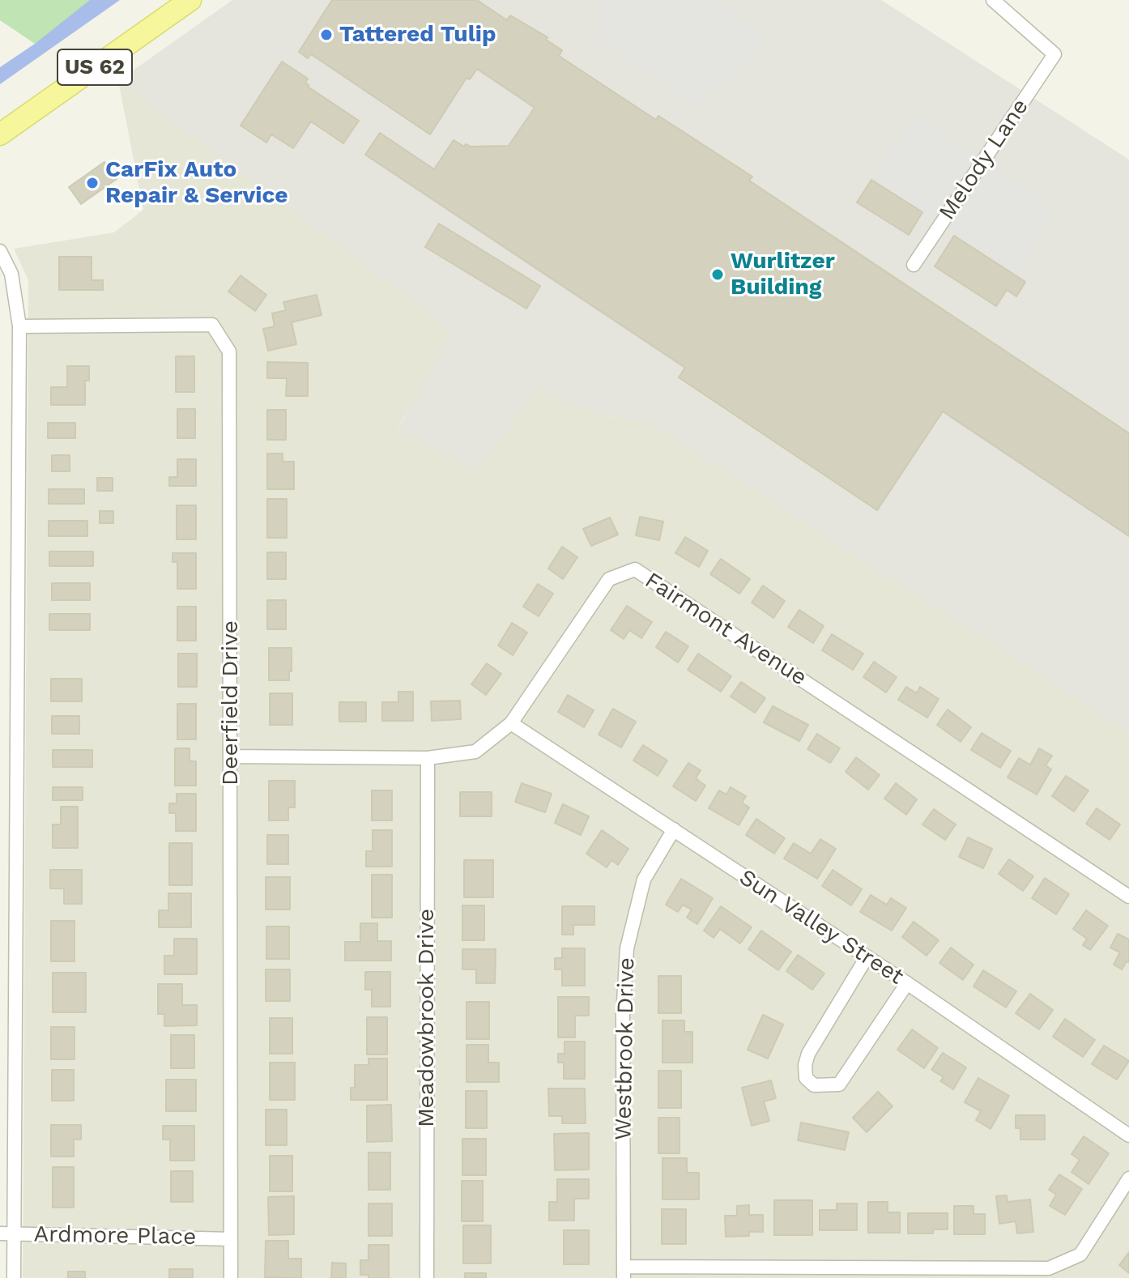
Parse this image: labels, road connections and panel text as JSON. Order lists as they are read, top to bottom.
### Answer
{
  "streets": {
    "main road": ["US 62"],
    "street": [
      "Melody Lane",
      "Fairmont Avenue",
      "Deerfield Drive",
      "Sun Valley Street",
      "Meadowbrook Drive",
      "Westbrook Drive",
      "Ardmore Place"
    ]
  },
  "crossings": [
    ["Fairmont Avenue", "Deerfield Drive"],
    ["Fairmont Avenue", "Sun Valley Street"],
    ["Fairmont Avenue", "Meadowbrook Drive"],
    ["Deerfield Drive", "Ardmore Place"],
    ["Sun Valley Street", "Westbrook Drive"]
  ],
  "places": ["Tattered Tulip", "CarFix Auto Repair & Service", "Wurlitzer Building"]
}
